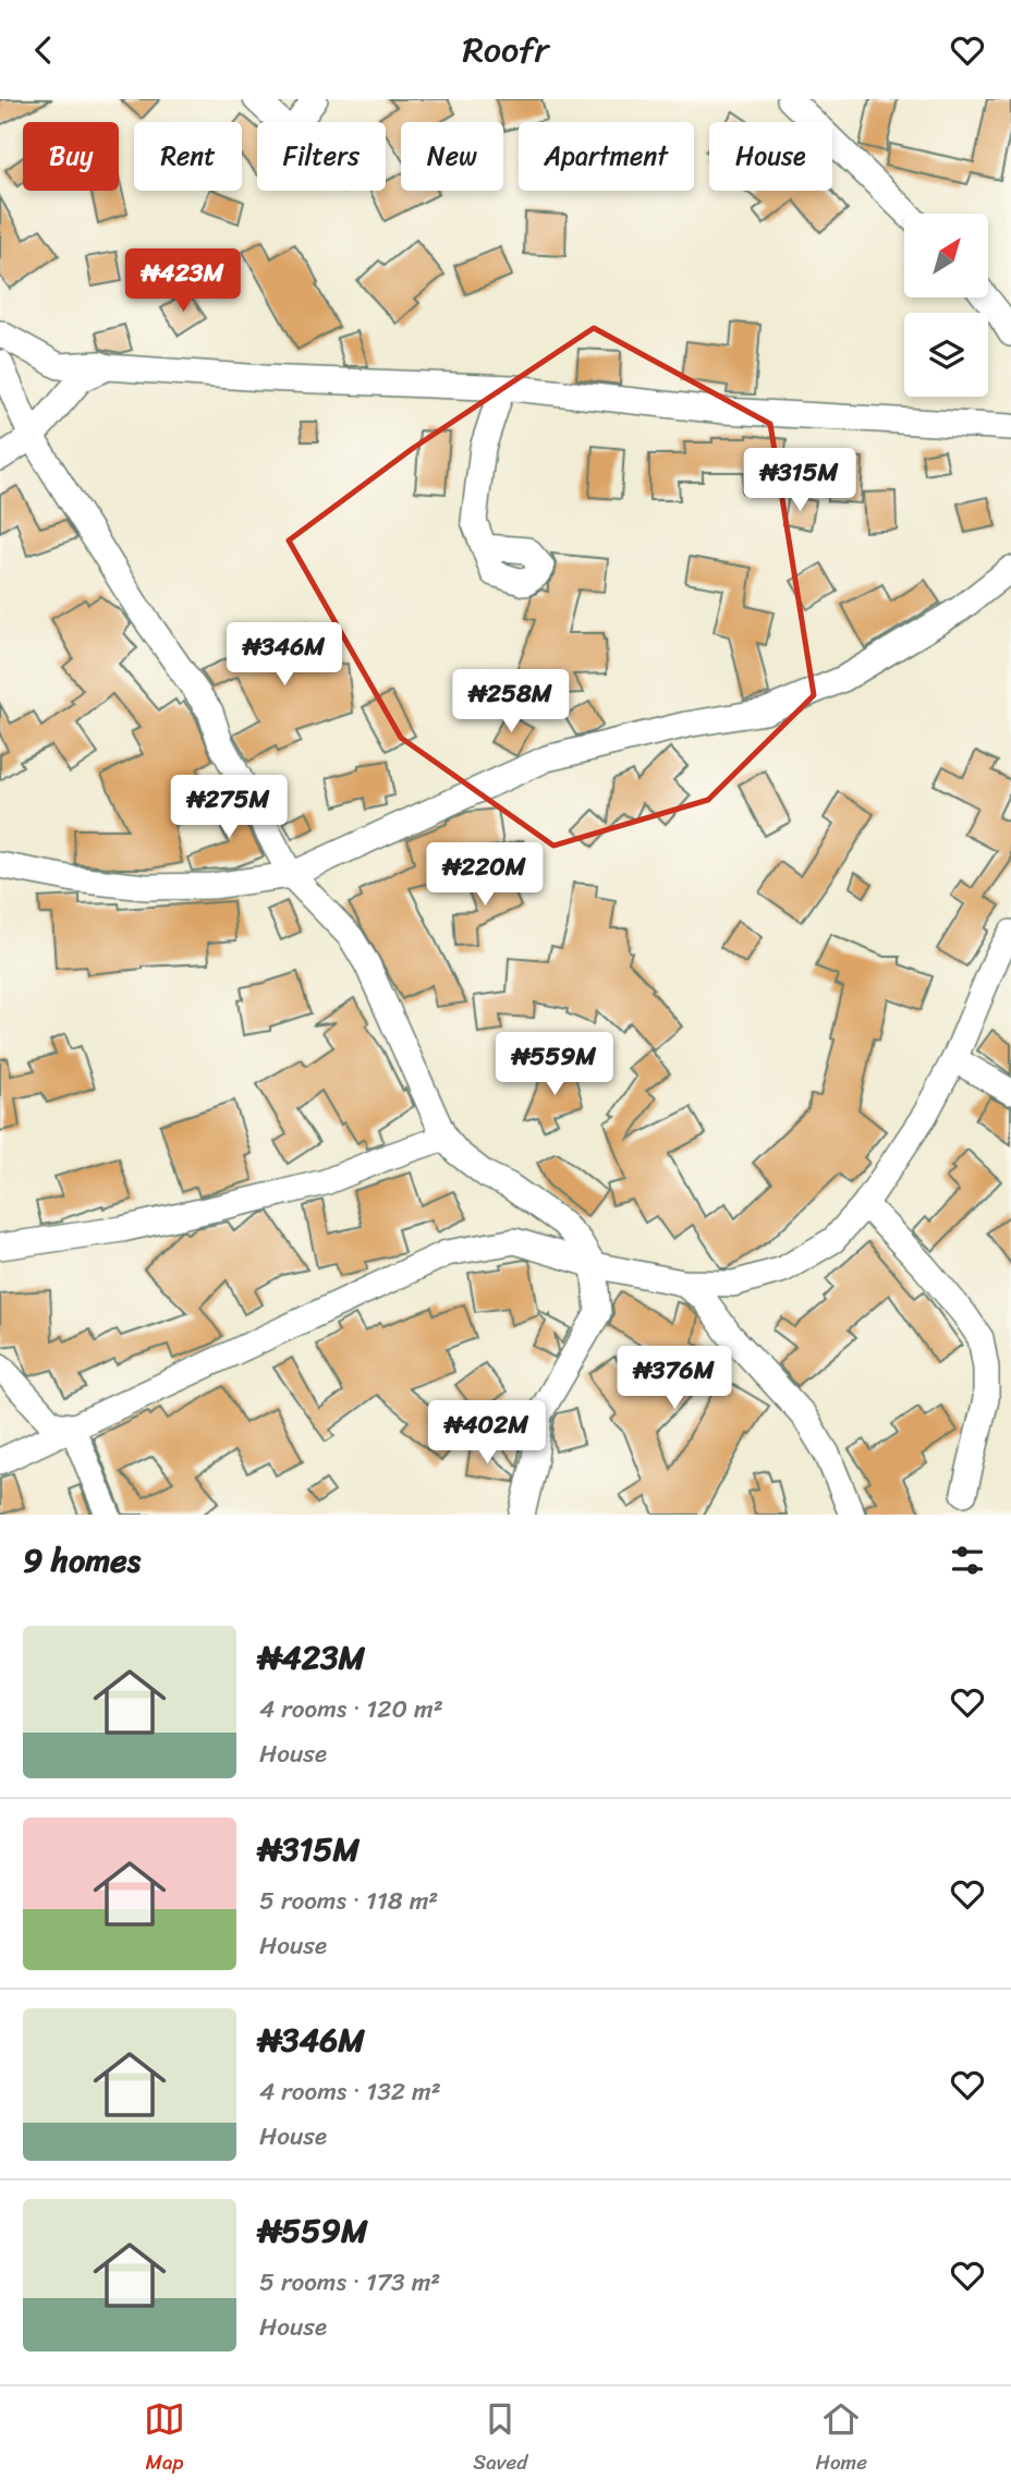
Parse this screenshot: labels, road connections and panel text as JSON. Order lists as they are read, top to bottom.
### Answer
{
  "north": "top right",
  "page": {
    "header": "Roofr",
    "chip": [
      "Buy",
      "Rent",
      "Filters",
      "New",
      "Apartment",
      "House"
    ],
    "price": [
      "₦423M",
      "₦315M",
      "₦346M",
      "₦258M",
      "₦275M",
      "₦220M",
      "₦559M",
      "₦376M",
      "₦402M"
    ],
    "heading": "9 homes",
    "list": [
      {
        "name": "₦423M",
        "note": "4 rooms · 120 m² · House"
      },
      {
        "name": "₦315M",
        "note": "5 rooms · 118 m² · House"
      },
      {
        "name": "₦346M",
        "note": "4 rooms · 132 m² · House"
      },
      {
        "name": "₦559M",
        "note": "5 rooms · 173 m² · House"
      }
    ],
    "tabs": ["Map", "Saved", "Home"]
  }
}
